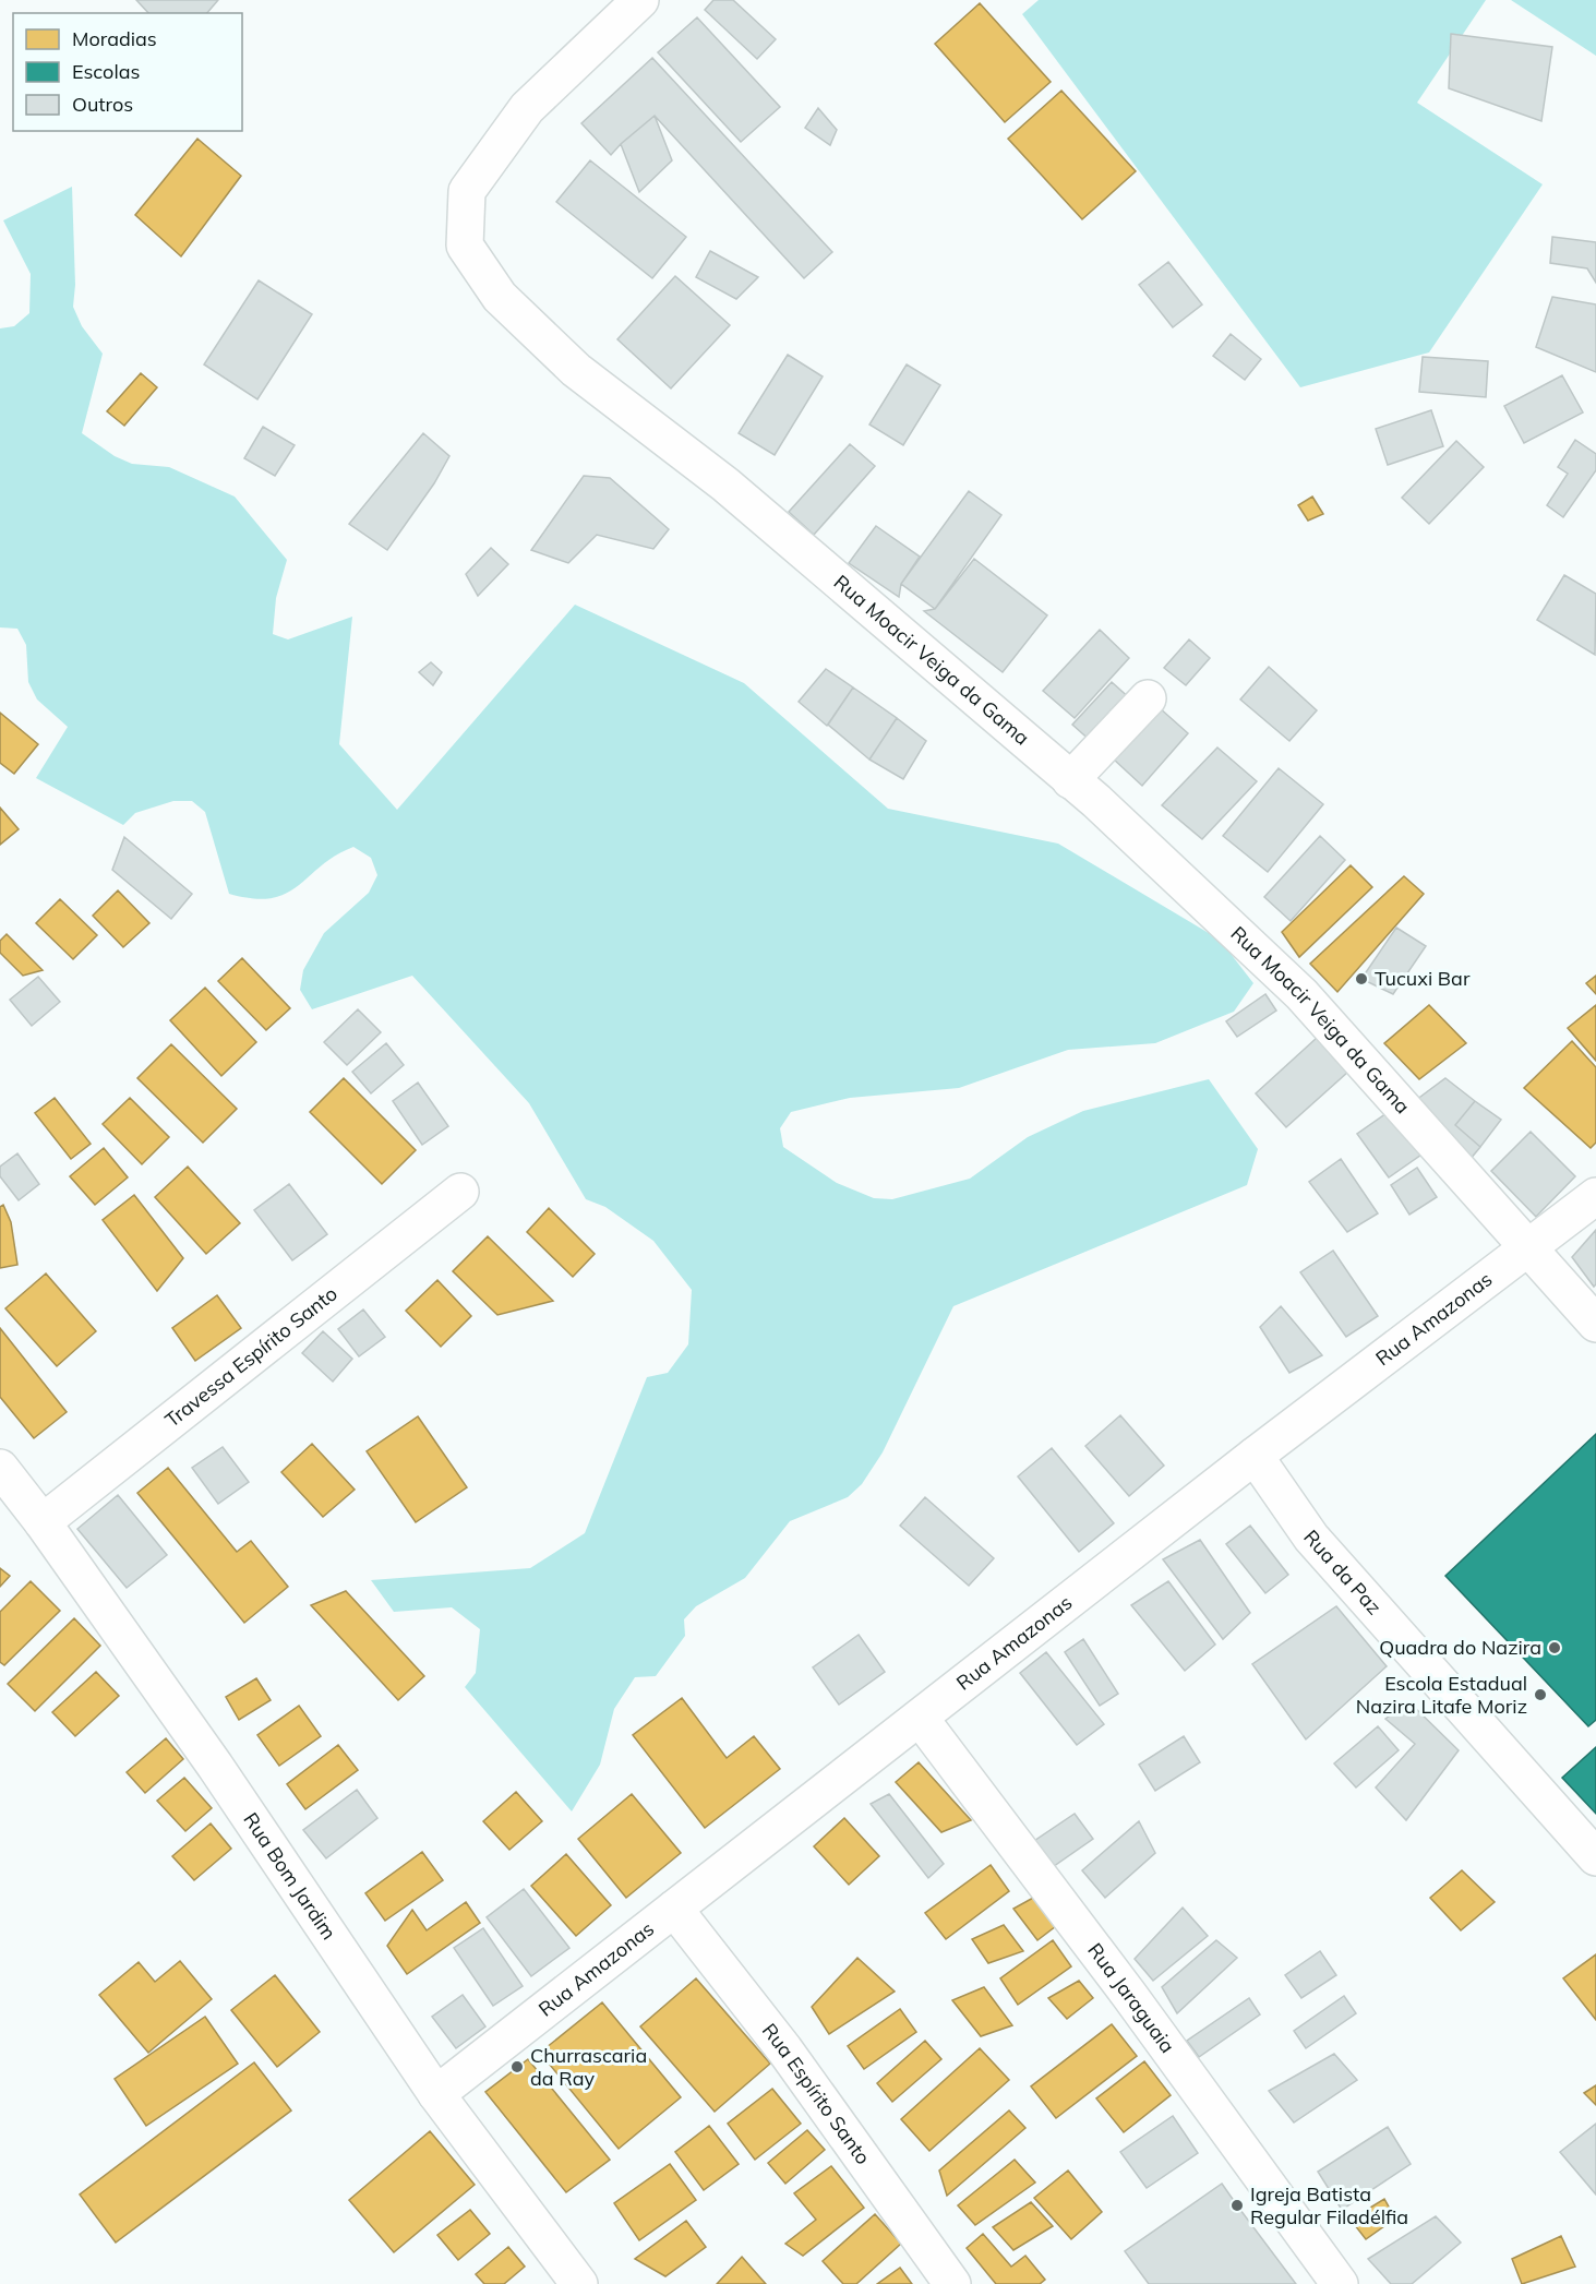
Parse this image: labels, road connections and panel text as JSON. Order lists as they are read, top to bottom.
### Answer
{
  "streets": {
    "street": [
      "Rua Moacir Veiga da Gama",
      "Rua Amazonas",
      "Travessa Espírito Santo",
      "Rua da Paz",
      "Rua Bom Jardim",
      "Rua Jaraguaia",
      "Rua Espírito Santo"
    ]
  },
  "crossings": [
    ["Rua Moacir Veiga da Gama", "Rua Amazonas"],
    ["Rua Amazonas", "Rua da Paz"],
    ["Rua Amazonas", "Rua Bom Jardim"],
    ["Rua Amazonas", "Rua Jaraguaia"],
    ["Rua Amazonas", "Rua Espírito Santo"],
    ["Travessa Espírito Santo", "Rua Bom Jardim"]
  ],
  "places": [
    "Tucuxi Bar",
    "Quadra do Nazira",
    "Escola Estadual Nazira Litafe Moriz",
    "Churrascaria da Ray",
    "Igreja Batista Regular Filadélfia"
  ],
  "legend": ["Moradias", "Escolas", "Outros"]
}
